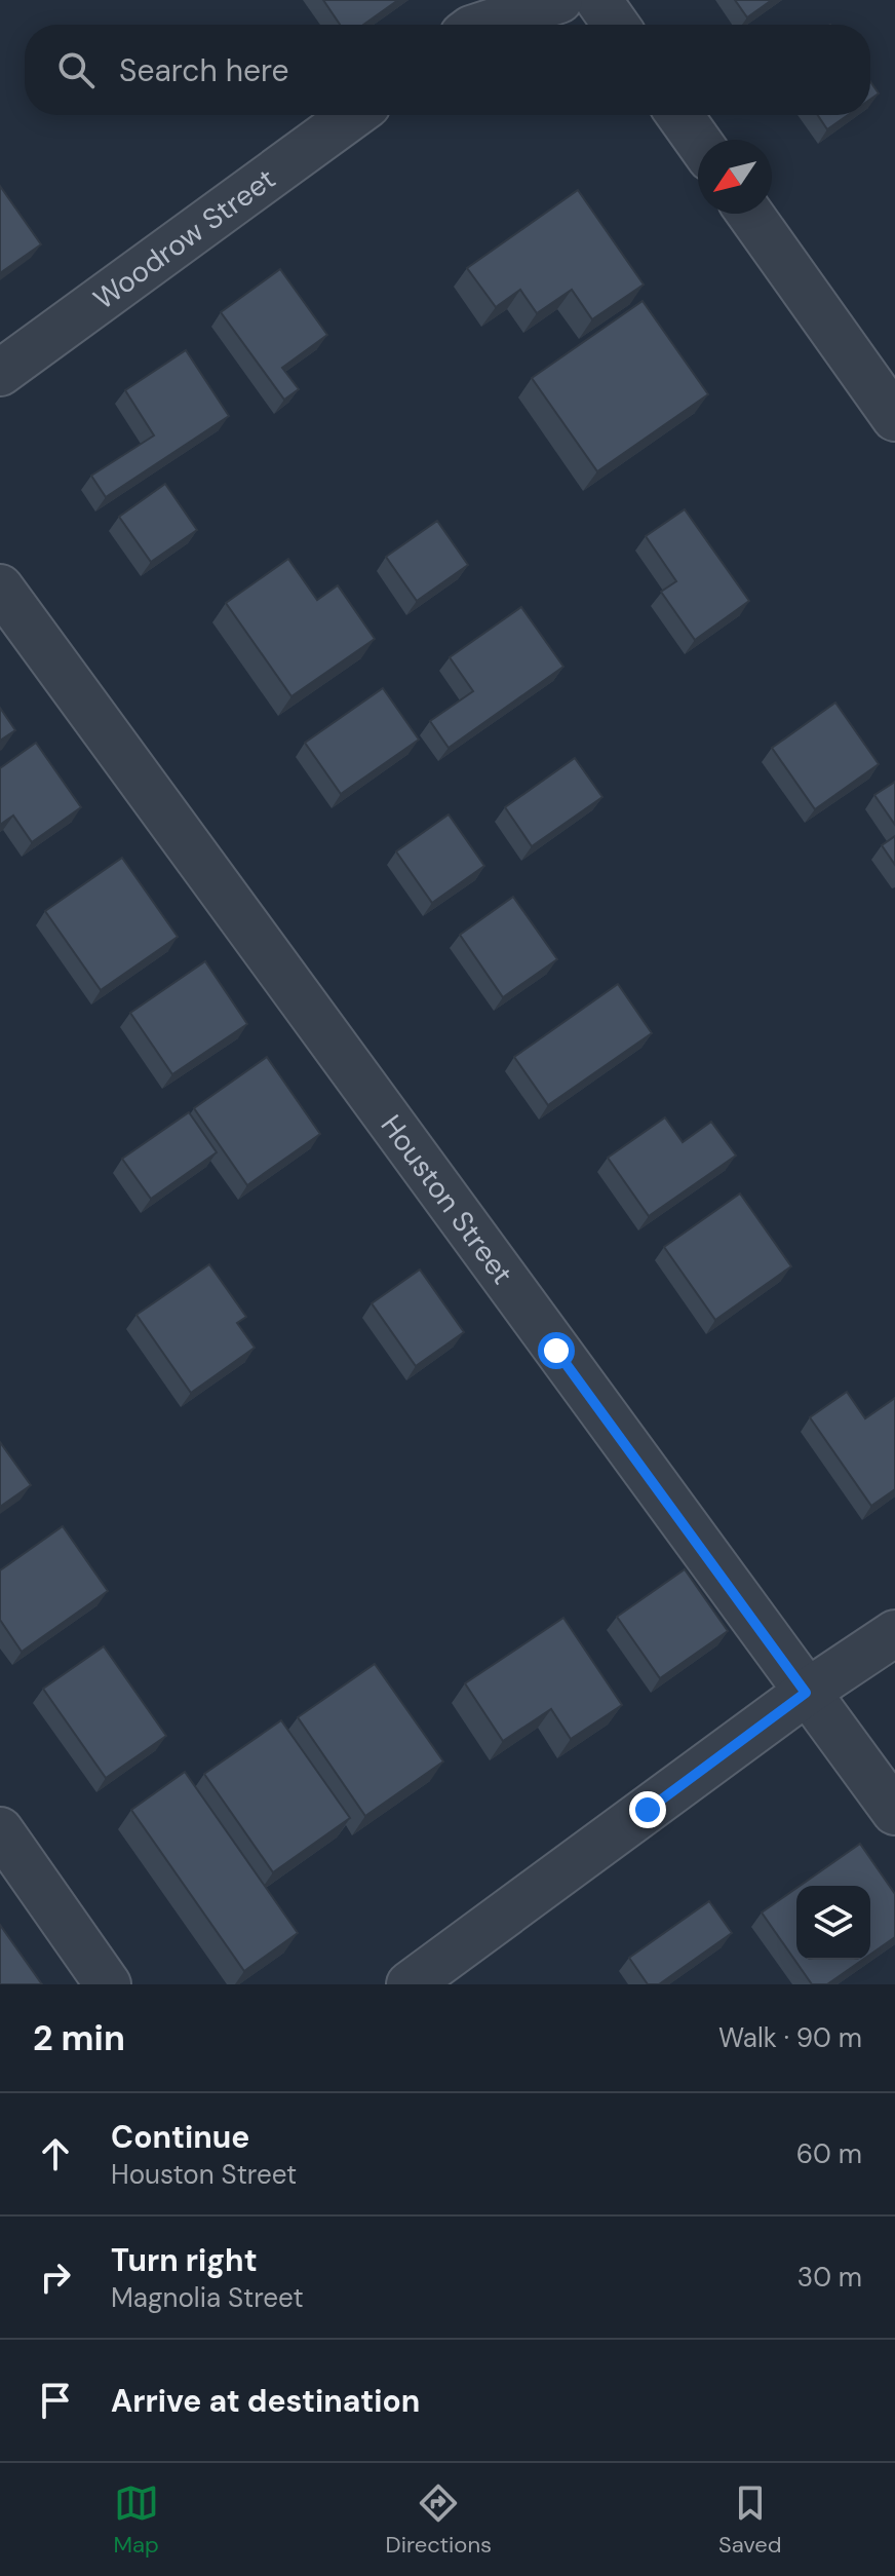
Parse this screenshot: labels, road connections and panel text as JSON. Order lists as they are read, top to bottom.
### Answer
{
  "streets": {
    "street": ["Woodrow Street", "Houston Street"]
  },
  "north": "bottom left",
  "page": {
    "search": "Search here",
    "heading": ["2 min", "Walk · 90 m"],
    "list": [
      ["Continue", "Houston Street", "60 m"],
      ["Turn right", "Magnolia Street", "30 m"],
      "Arrive at destination"
    ],
    "nav": ["Map", "Directions", "Saved"]
  }
}
